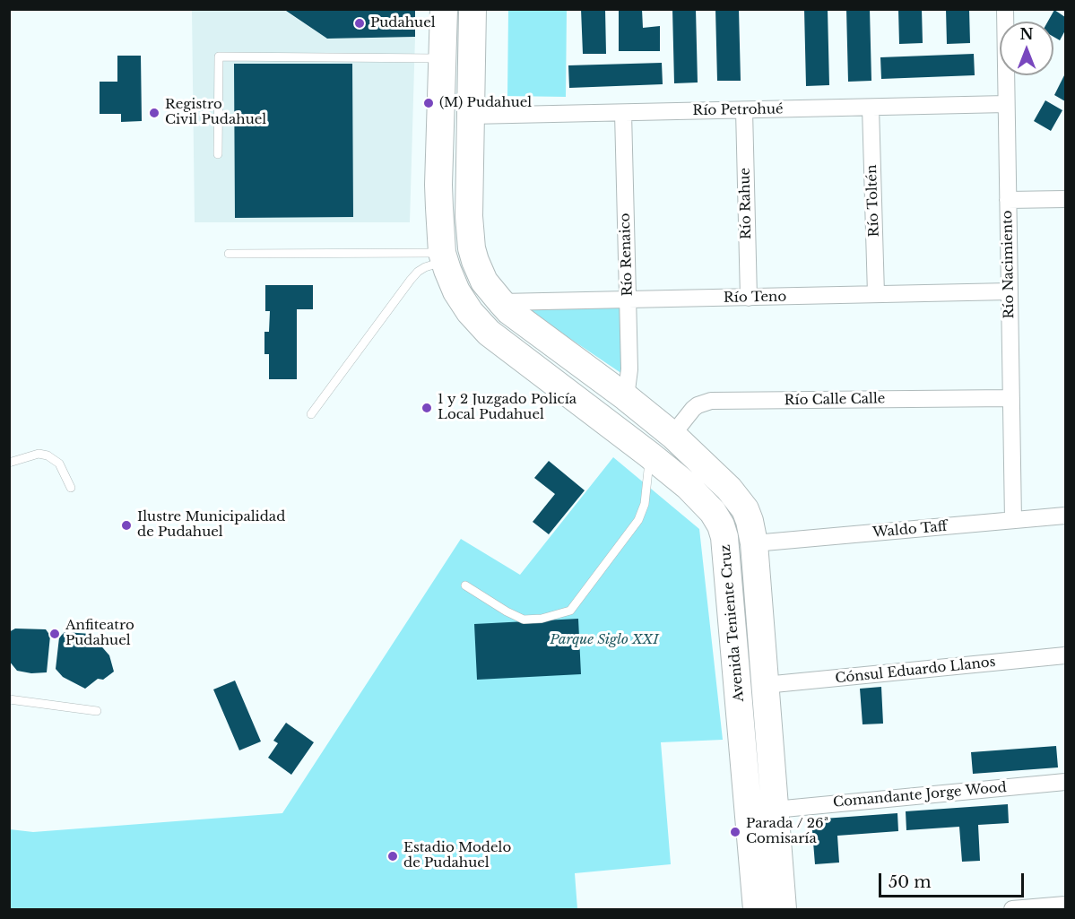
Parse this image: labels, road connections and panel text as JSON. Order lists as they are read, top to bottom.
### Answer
{
  "streets": {
    "main road": ["Avenida Teniente Cruz"],
    "street": [
      "Río Petrohué",
      "Río Toltén",
      "Río Rahue",
      "Río Renaico",
      "Río Nacimiento",
      "Río Teno",
      "Río Calle Calle",
      "Waldo Taff",
      "Cónsul Eduardo Llanos",
      "Comandante Jorge Wood"
    ]
  },
  "crossings": [
    ["Río Petrohué", "Río Toltén"],
    ["Río Petrohué", "Río Rahue"],
    ["Río Petrohué", "Río Renaico"],
    ["Río Petrohué", "Río Nacimiento"],
    ["Río Petrohué", "Avenida Teniente Cruz"],
    ["Río Toltén", "Río Teno"],
    ["Río Rahue", "Río Teno"],
    ["Río Renaico", "Río Teno"],
    ["Río Renaico", "Avenida Teniente Cruz"],
    ["Río Nacimiento", "Río Teno"],
    ["Río Nacimiento", "Río Calle Calle"],
    ["Río Nacimiento", "Waldo Taff"],
    ["Río Teno", "Avenida Teniente Cruz"],
    ["Río Calle Calle", "Avenida Teniente Cruz"],
    ["Waldo Taff", "Avenida Teniente Cruz"],
    ["Avenida Teniente Cruz", "Cónsul Eduardo Llanos"],
    ["Avenida Teniente Cruz", "Comandante Jorge Wood"]
  ],
  "parks": ["Parque Siglo XXI"],
  "places": [
    "Pudahuel",
    "(M) Pudahuel",
    "Registro Civil Pudahuel",
    "1 y 2 Juzgado Policía Local Pudahuel",
    "Ilustre Municipalidad de Pudahuel",
    "Anfiteatro Pudahuel",
    "Parada / 26ª Comisaría",
    "Estadio Modelo de Pudahuel"
  ],
  "scale_bar": "50 m",
  "north": "top"
}
